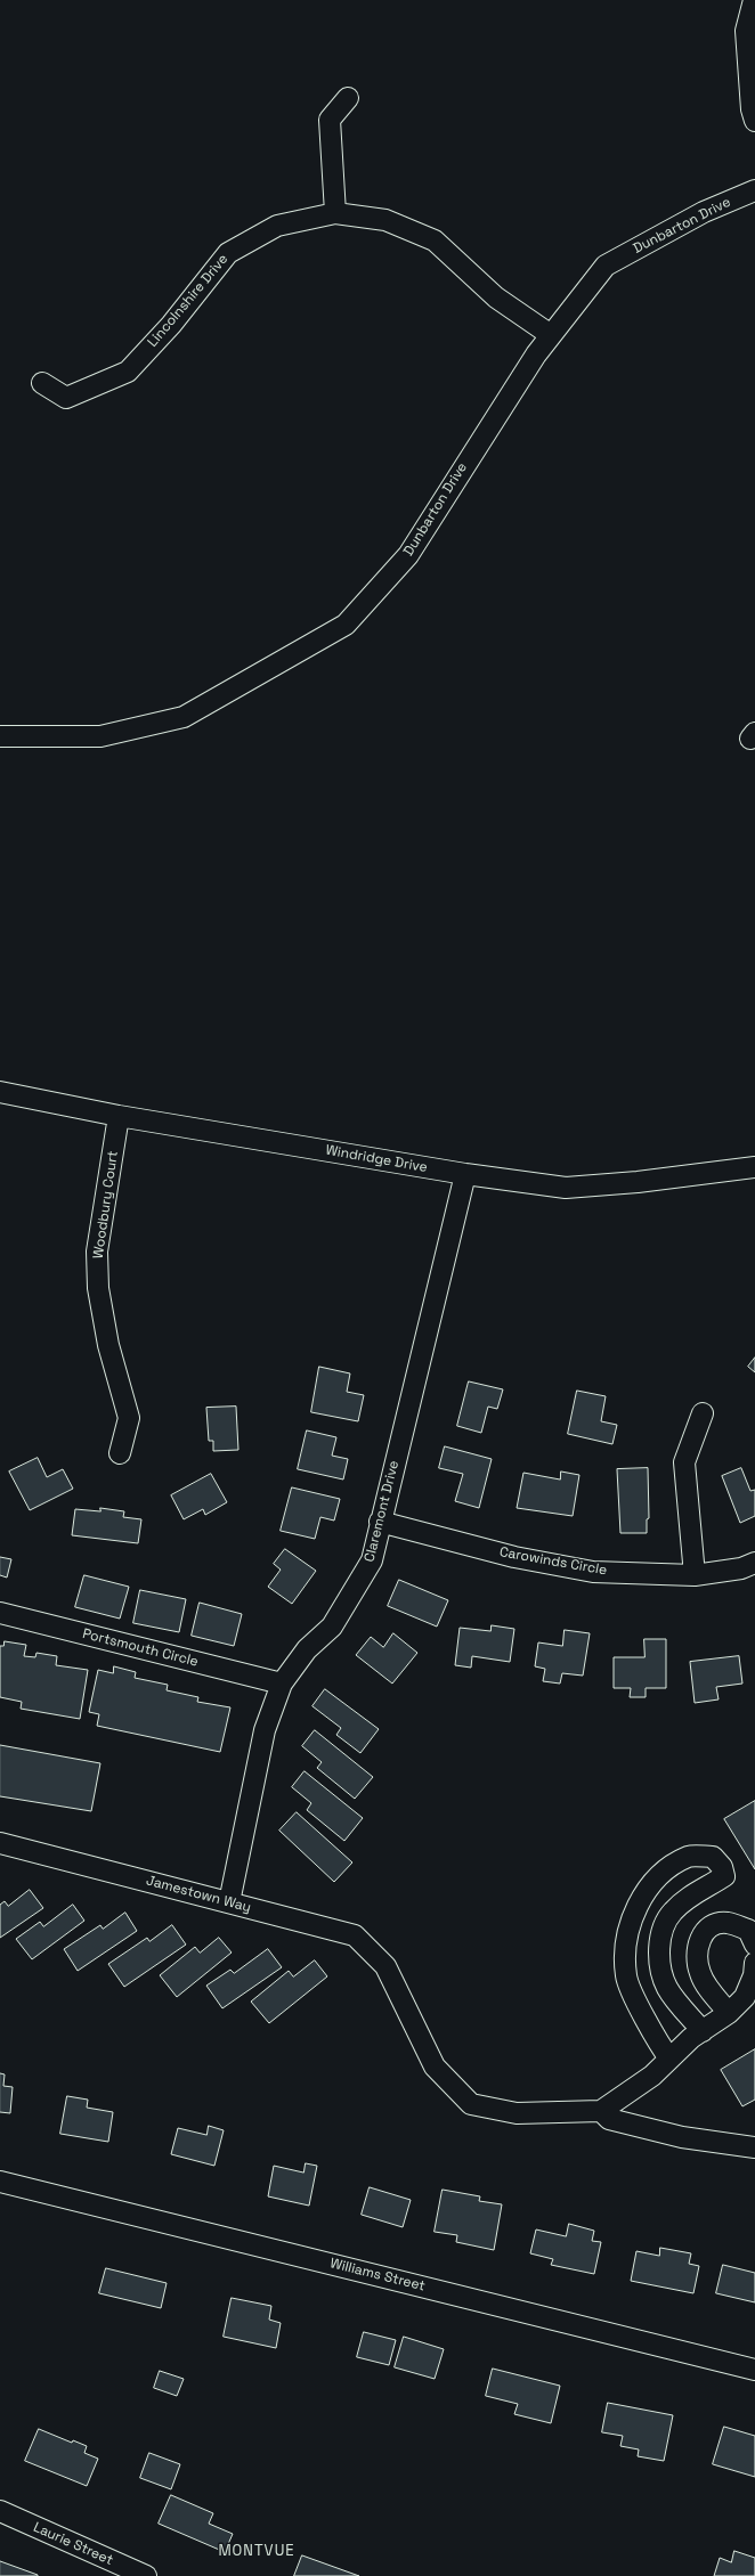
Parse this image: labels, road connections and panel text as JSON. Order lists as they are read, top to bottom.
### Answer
{
  "streets": {
    "street": [
      "Dunbarton Drive",
      "Lincolnshire Drive",
      "Windridge Drive",
      "Woodbury Court",
      "Claremont Drive",
      "Carowinds Circle",
      "Portsmouth Circle",
      "Jamestown Way",
      "Williams Street",
      "Laurie Street"
    ]
  },
  "crossings": [
    ["Dunbarton Drive", "Lincolnshire Drive"],
    ["Windridge Drive", "Woodbury Court"],
    ["Windridge Drive", "Claremont Drive"],
    ["Claremont Drive", "Carowinds Circle"],
    ["Claremont Drive", "Portsmouth Circle"],
    ["Claremont Drive", "Jamestown Way"]
  ],
  "districts": ["MONTVUE"]
}
